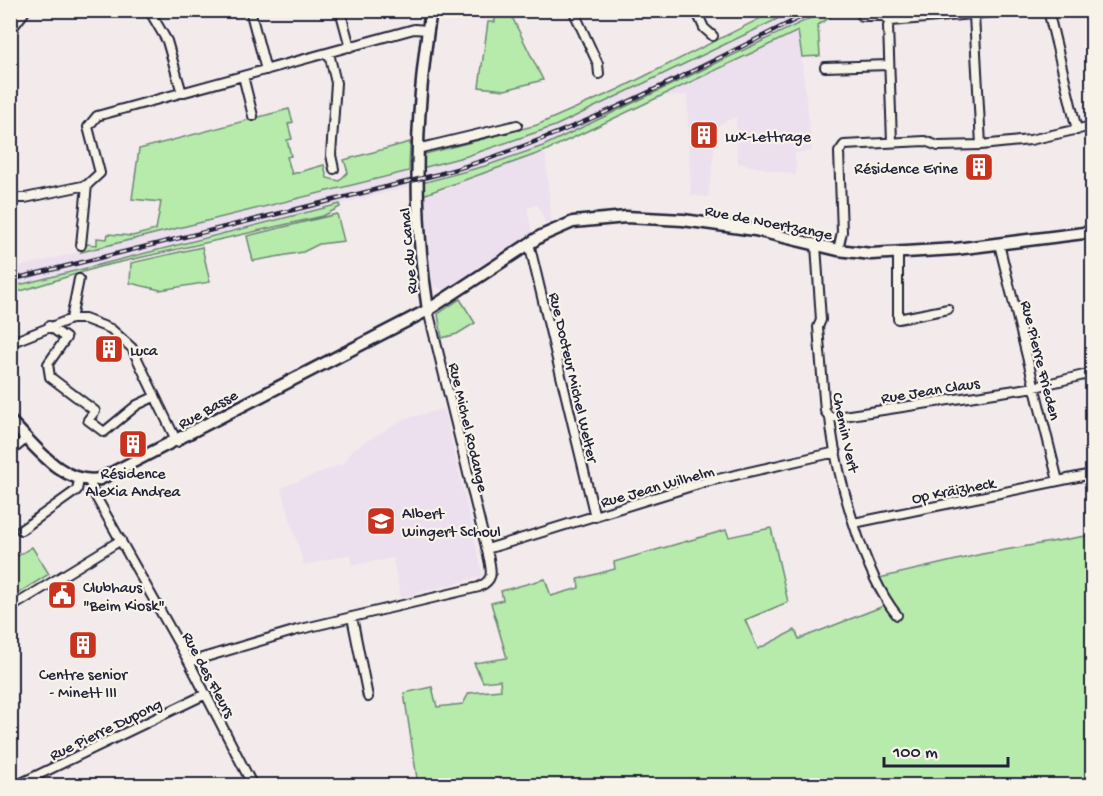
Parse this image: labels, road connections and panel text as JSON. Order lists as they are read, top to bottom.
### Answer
{
  "streets": {
    "main road": ["Rue de Noertzange", "Rue du Canal", "Rue Basse"],
    "street": [
      "Rue Pierre Frieden",
      "Rue Docteur Michel Welter",
      "Rue Jean Claus",
      "Rue Michel Rodange",
      "Chemin Vert",
      "Rue Jean Wilhelm",
      "Op Kräizheck",
      "Rue des Fleurs",
      "Rue Pierre Dupong"
    ]
  },
  "crossings": [
    ["Rue de Noertzange", "Rue du Canal"],
    ["Rue de Noertzange", "Rue Pierre Frieden"],
    ["Rue de Noertzange", "Rue Docteur Michel Welter"],
    ["Rue de Noertzange", "Rue Basse"],
    ["Rue de Noertzange", "Rue Michel Rodange"],
    ["Rue de Noertzange", "Chemin Vert"],
    ["Rue du Canal", "Rue Basse"],
    ["Rue du Canal", "Rue Michel Rodange"],
    ["Rue Pierre Frieden", "Rue Jean Claus"],
    ["Rue Pierre Frieden", "Op Kräizheck"],
    ["Rue Docteur Michel Welter", "Rue Jean Wilhelm"],
    ["Rue Jean Claus", "Chemin Vert"],
    ["Rue Basse", "Rue Michel Rodange"],
    ["Rue Basse", "Rue des Fleurs"],
    ["Rue Michel Rodange", "Rue Jean Wilhelm"],
    ["Chemin Vert", "Rue Jean Wilhelm"],
    ["Chemin Vert", "Op Kräizheck"],
    ["Rue des Fleurs", "Rue Pierre Dupong"]
  ],
  "places": {
    "building": [
      "Lux-Lettrage",
      "Résidence Erine",
      "Luca",
      "Résidence Alexia Andrea",
      "Centre senior - Minett III"
    ],
    "school or university": ["Albert Wingert Schoul"],
    "public building": ["Clubhaus \"Beim Kiosk\""]
  },
  "scale_bar": "100 m"
}
